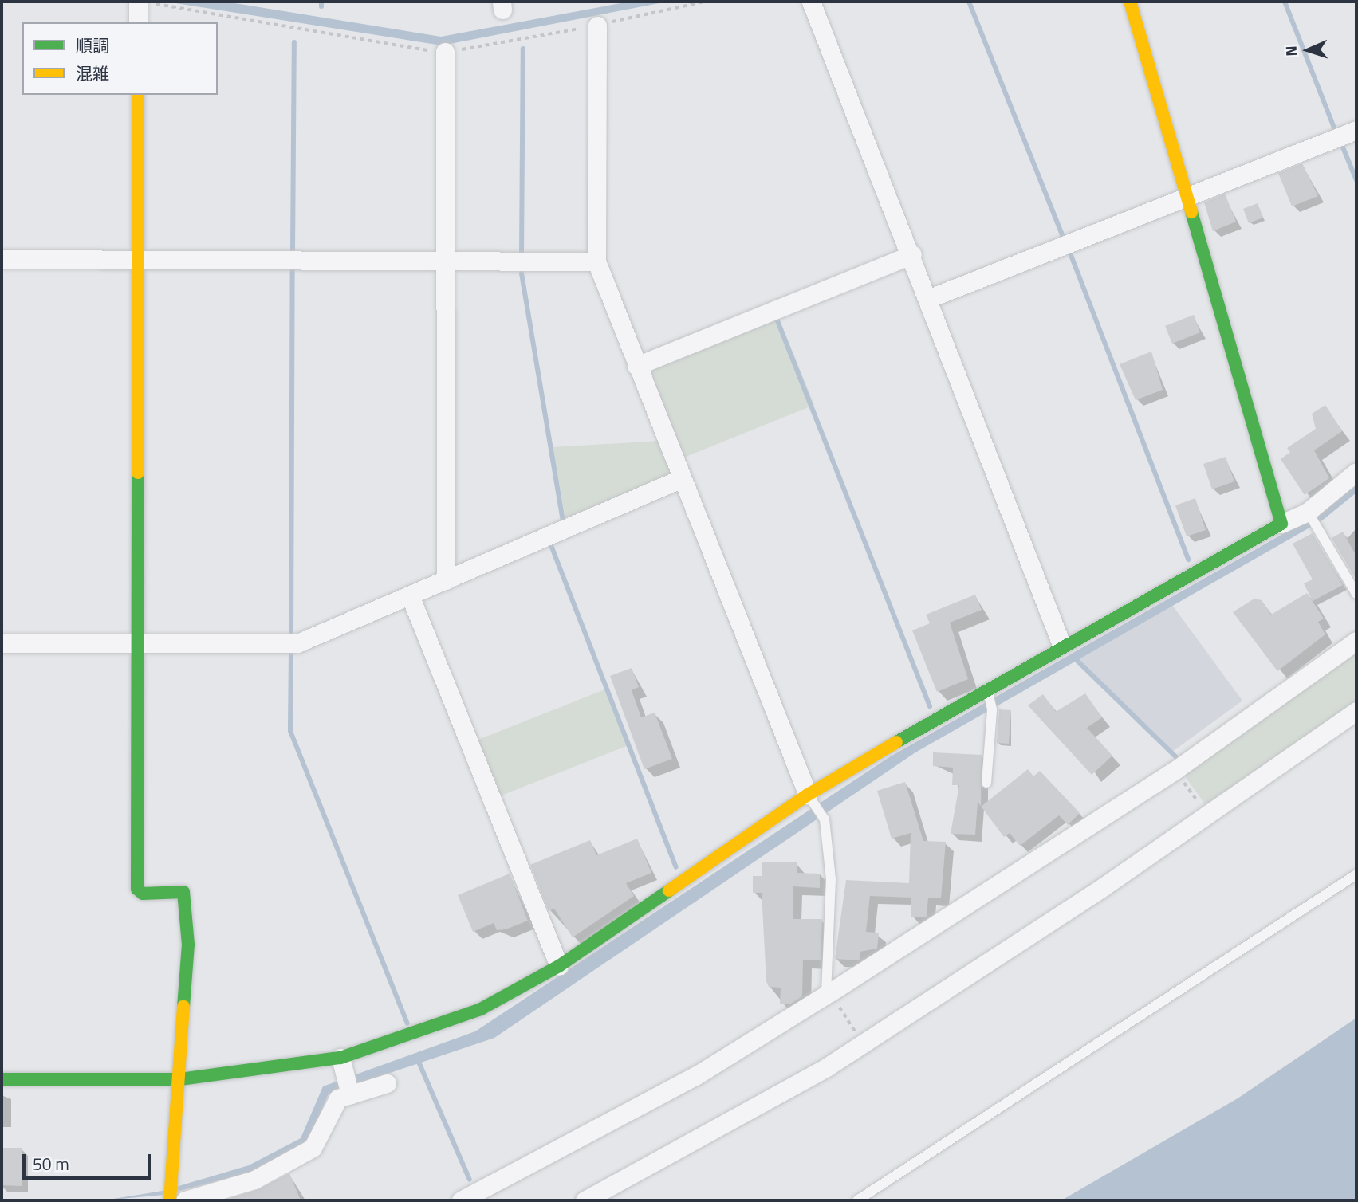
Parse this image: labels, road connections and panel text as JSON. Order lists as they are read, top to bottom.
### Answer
{
  "legend": ["順調", "混雑"],
  "scale_bar": "50 m",
  "north": "left"
}
